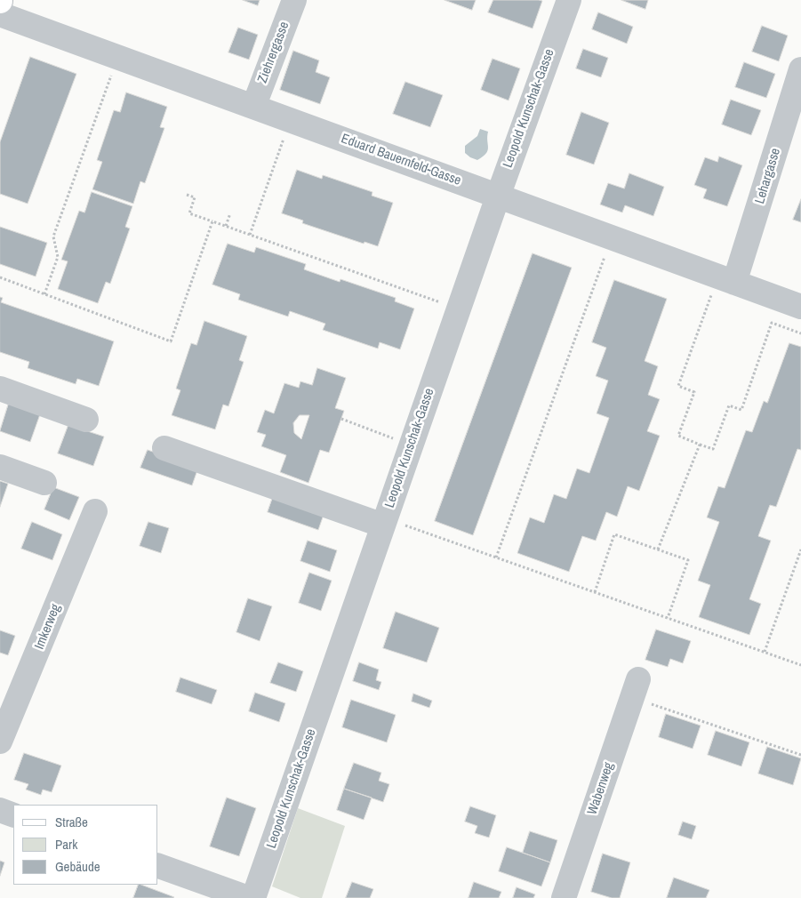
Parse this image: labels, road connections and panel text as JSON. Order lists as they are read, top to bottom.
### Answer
{
  "streets": {
    "street": [
      "Ziehrergasse",
      "Leopold Kunschak-Gasse",
      "Eduard Bauernfeld-Gasse",
      "Lehargasse",
      "Imkerweg",
      "Wabenweg"
    ]
  },
  "crossings": [
    ["Ziehrergasse", "Eduard Bauernfeld-Gasse"],
    ["Leopold Kunschak-Gasse", "Eduard Bauernfeld-Gasse"],
    ["Eduard Bauernfeld-Gasse", "Lehargasse"]
  ],
  "legend": ["Straße", "Park", "Gebäude"]
}
